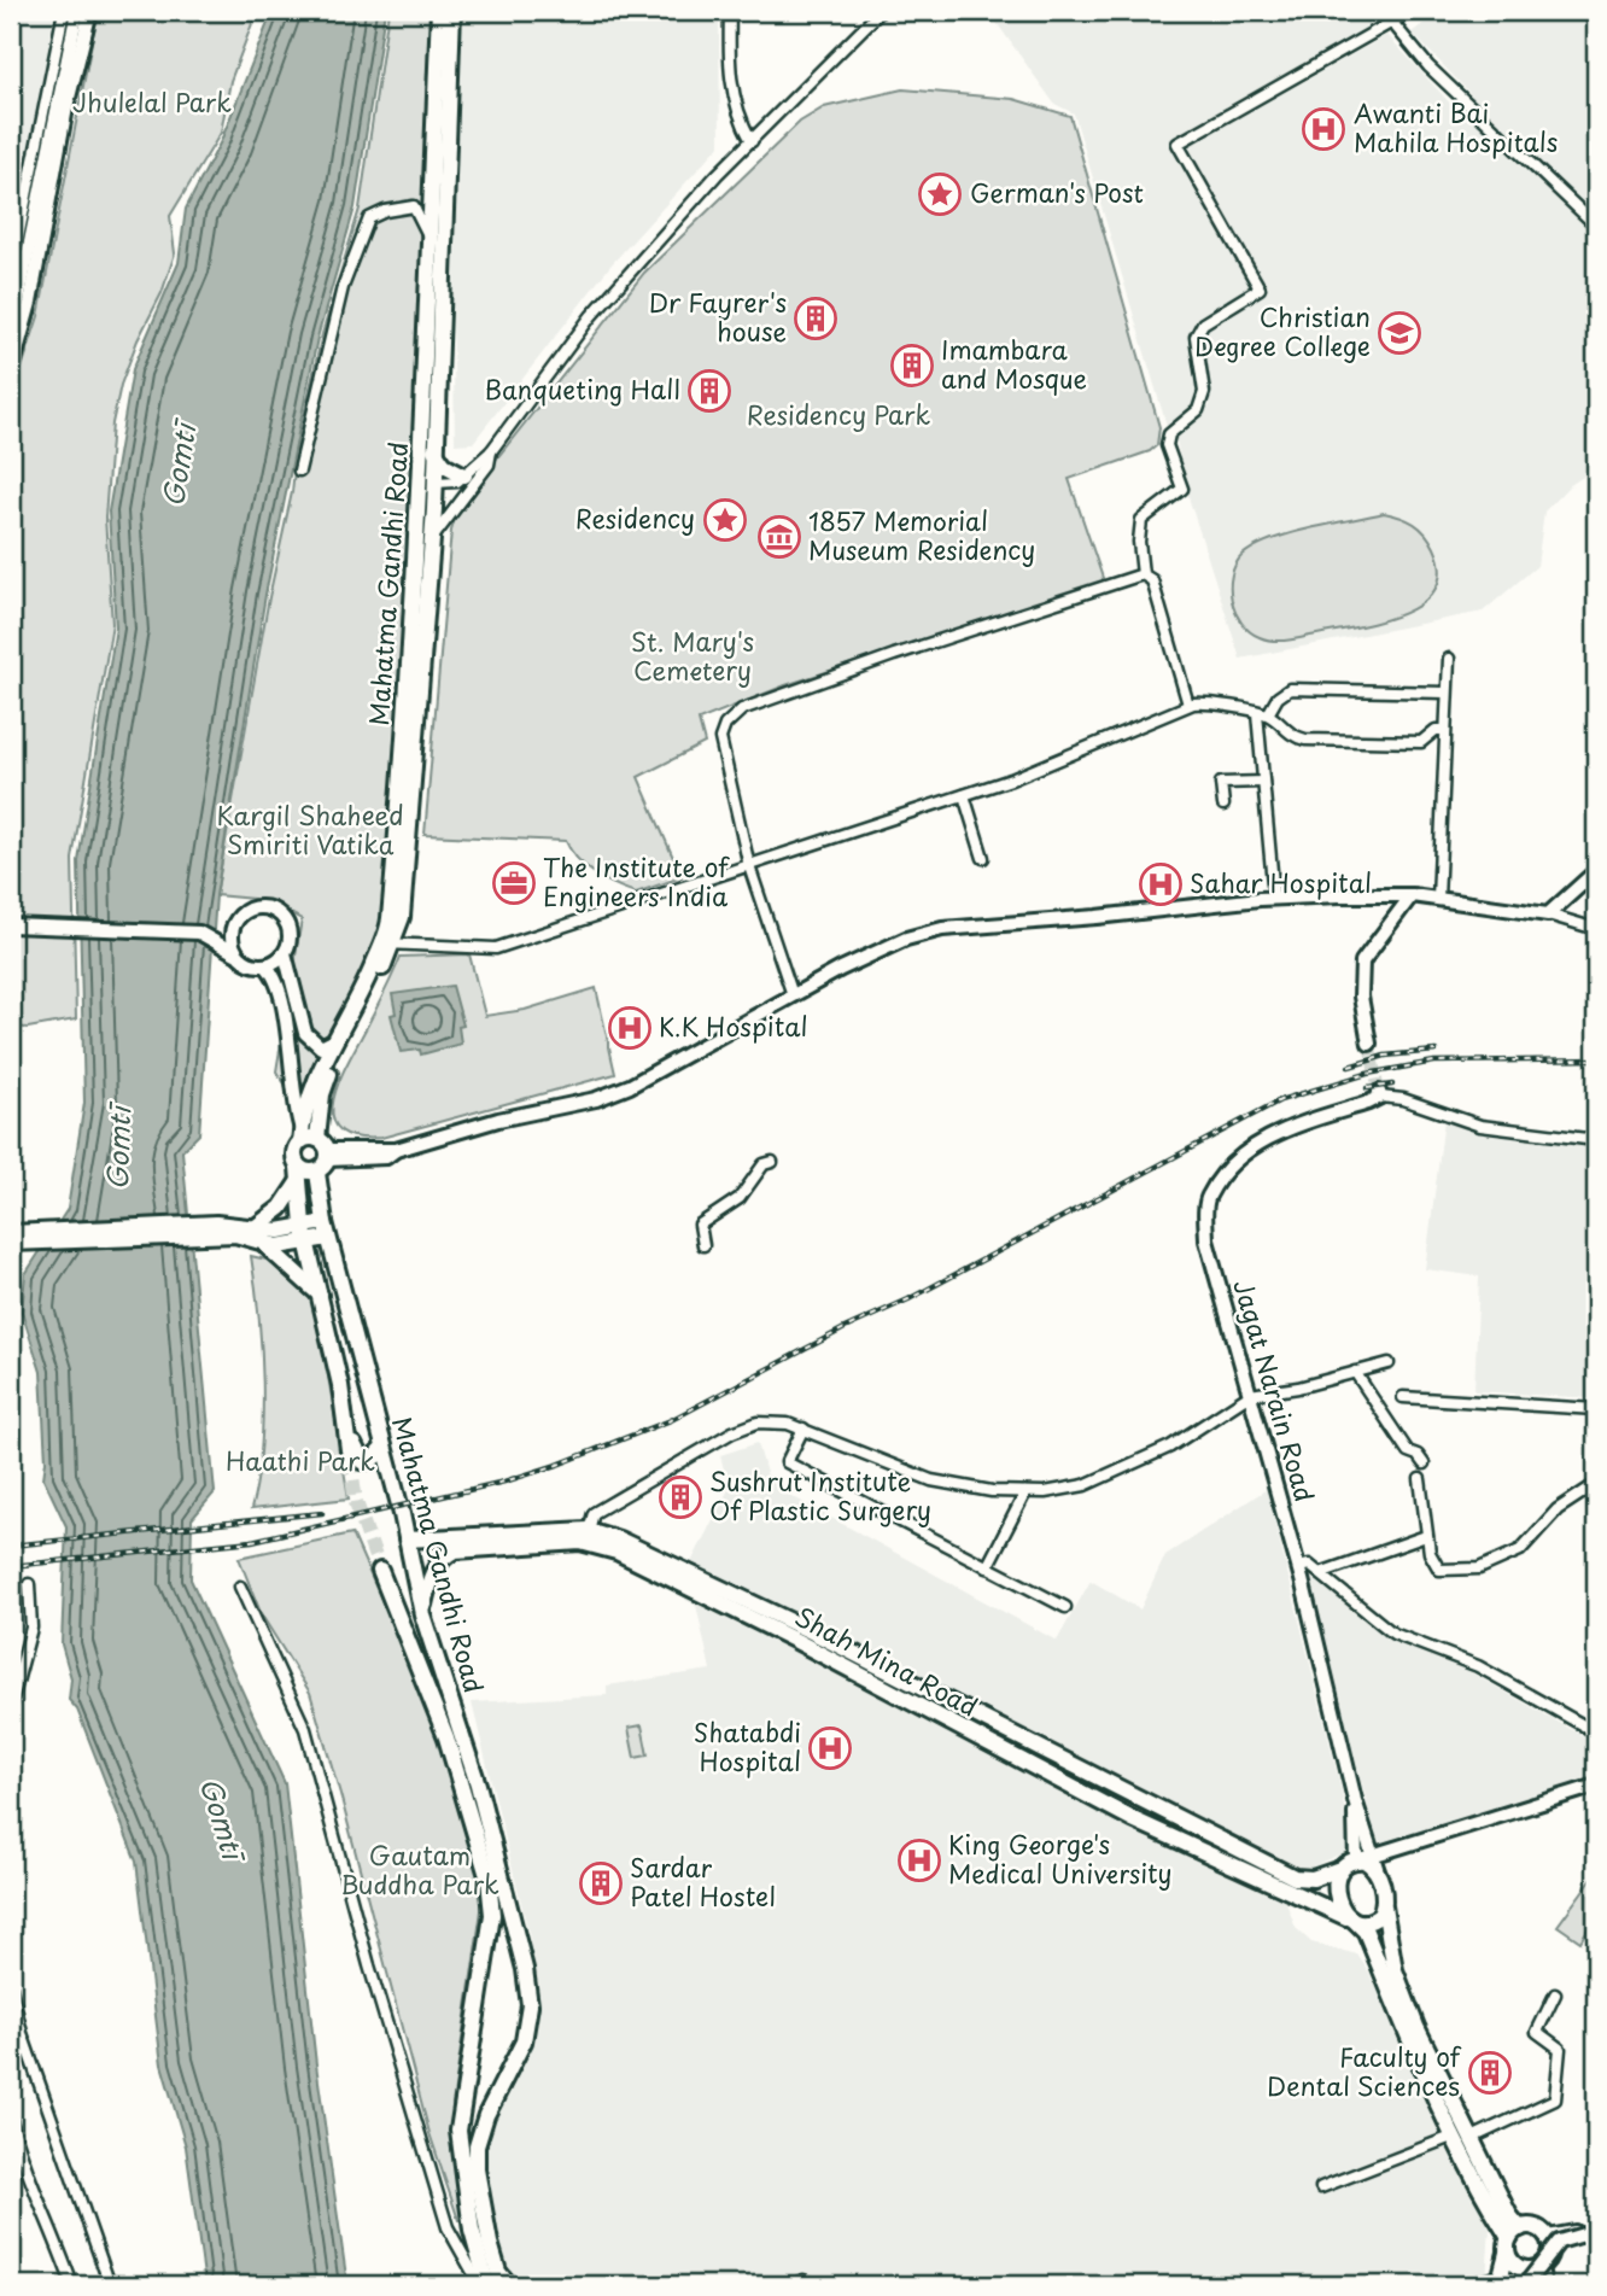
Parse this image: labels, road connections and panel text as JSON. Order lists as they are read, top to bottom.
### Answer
{
  "streets": {
    "main road": ["Mahatma Gandhi Road", "Shah Mina Road"],
    "street": ["Jagat Narain Road"]
  },
  "crossings": [
    ["Mahatma Gandhi Road", "Shah Mina Road"],
    ["Jagat Narain Road", "Shah Mina Road"]
  ],
  "water": ["Gomtī"],
  "parks": [
    "Jhulelal Park",
    "Residency Park",
    "St. Mary's Cemetery",
    "Kargil Shaheed Smiriti Vatika",
    "Haathi Park",
    "Gautam Buddha Park"
  ],
  "places": {
    "hospital": [
      "Awanti Bai Mahila Hospitals",
      "Sahar Hospital",
      "K.K Hospital",
      "Shatabdi Hospital",
      "King George's Medical University"
    ],
    "place": ["German's Post", "Residency"],
    "building": [
      "Dr Fayrer's house",
      "Imambara and Mosque",
      "Banqueting Hall",
      "Sushrut Institute Of Plastic Surgery",
      "Sardar Patel Hostel",
      "Faculty of Dental Sciences"
    ],
    "school or university": ["Christian Degree College"],
    "museum": ["1857 Memorial Museum Residency"],
    "office": ["The Institute of Engineers India"]
  }
}
